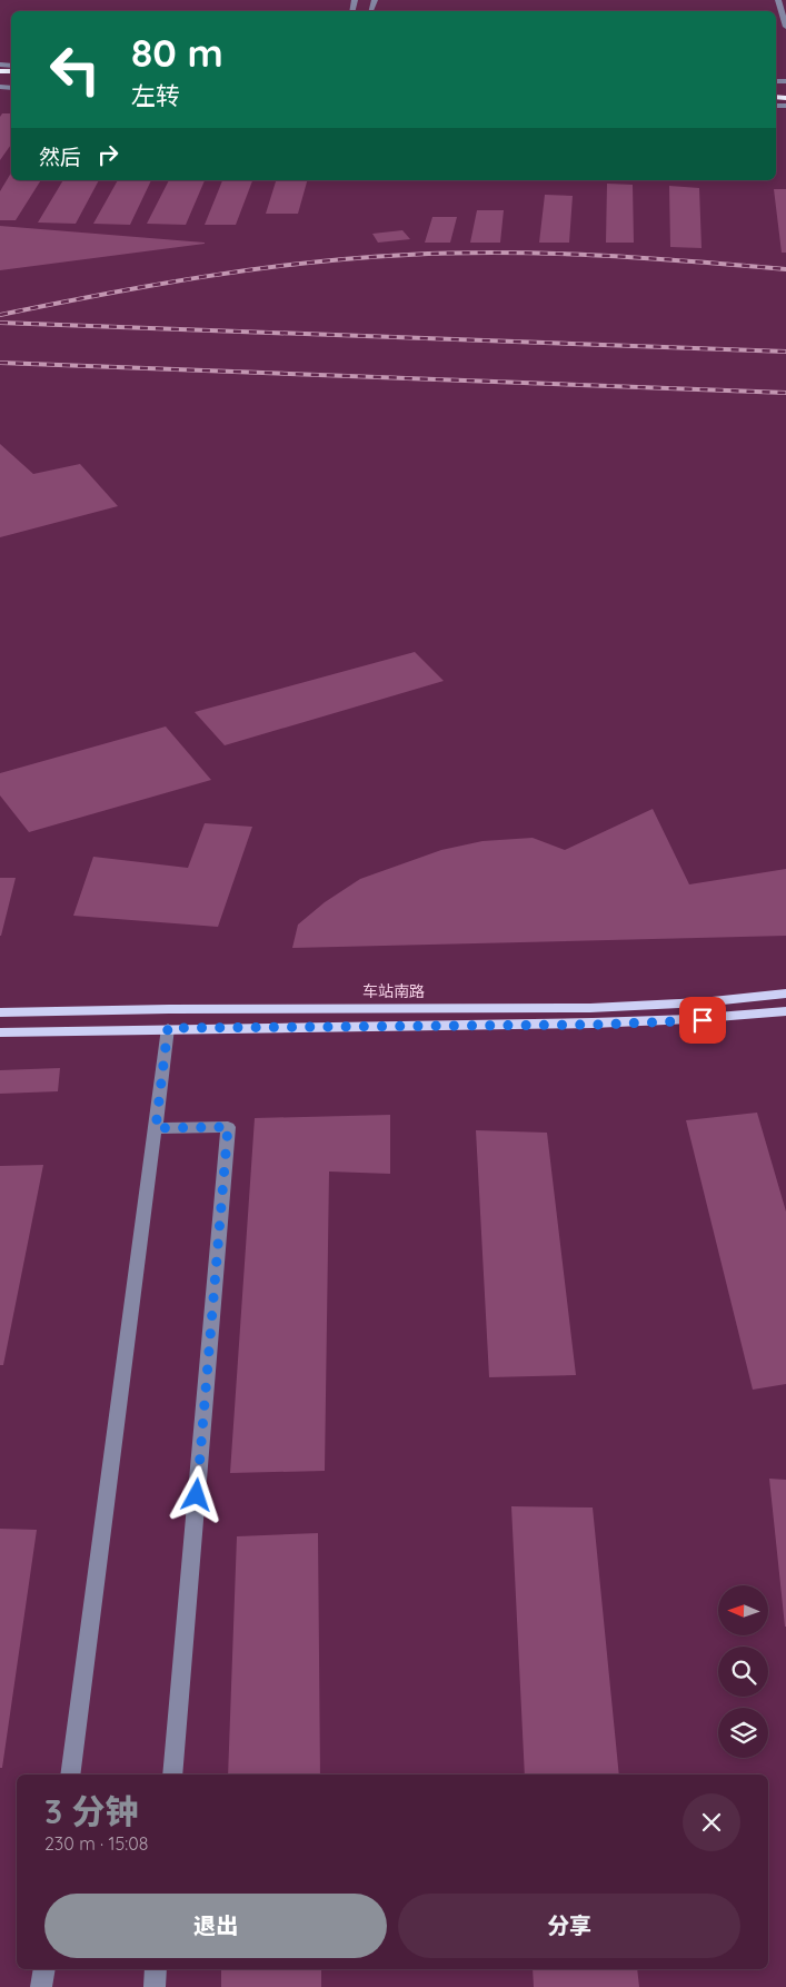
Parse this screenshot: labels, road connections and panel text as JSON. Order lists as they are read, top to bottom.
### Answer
{
  "streets": {
    "main road": ["车站南路"]
  },
  "north": "left",
  "page": {
    "turn": ["80 m", "左转"],
    "then": "然后",
    "heading": ["3 分钟", "230 m · 15:08"],
    "buttons": ["退出", "分享"]
  }
}
